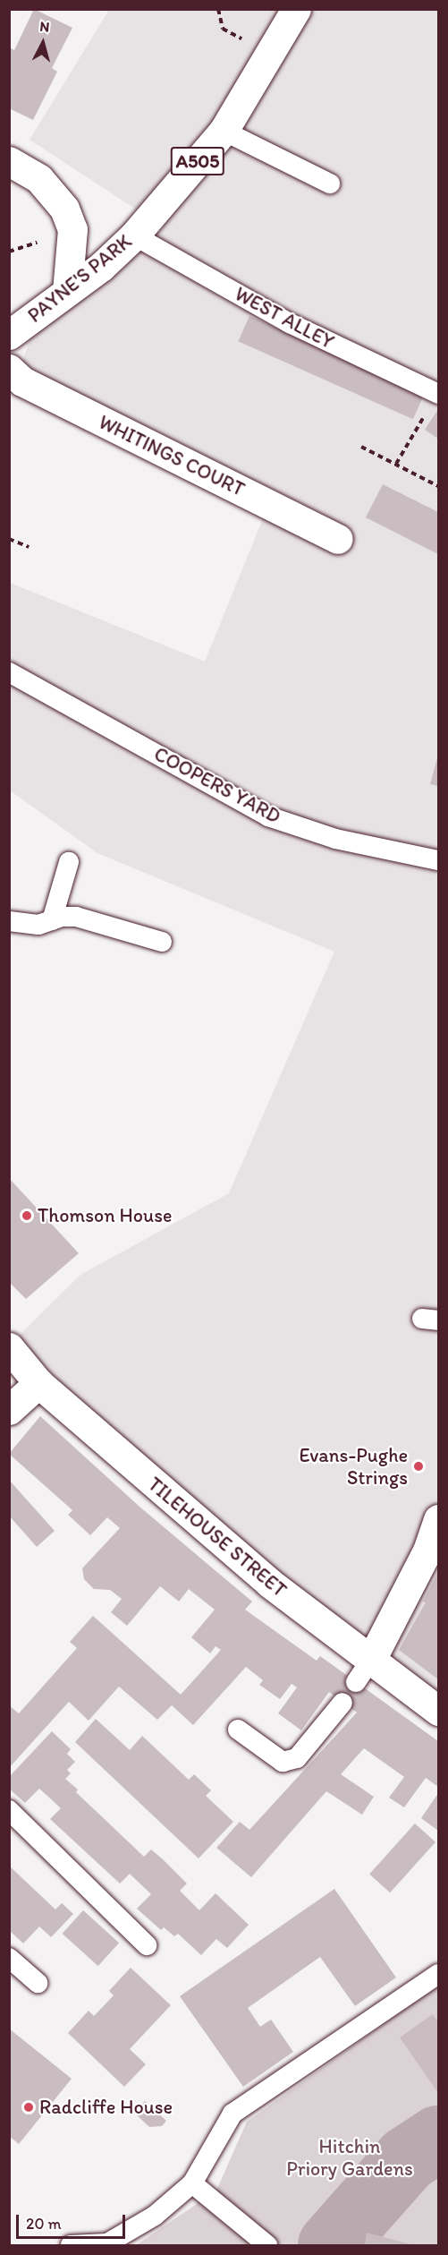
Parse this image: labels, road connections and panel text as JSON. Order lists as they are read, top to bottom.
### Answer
{
  "streets": {
    "street": [
      "A505",
      "PAYNE'S PARK",
      "WHITINGS COURT",
      "TILEHOUSE STREET"
    ],
    "lane": ["WEST ALLEY", "COOPERS YARD"]
  },
  "crossings": [
    ["PAYNE'S PARK", "WEST ALLEY"]
  ],
  "parks": ["Hitchin Priory Gardens"],
  "places": ["Thomson House", "Evans-Pughe Strings", "Radcliffe House"],
  "scale_bar": "20 m",
  "north": "top"
}
